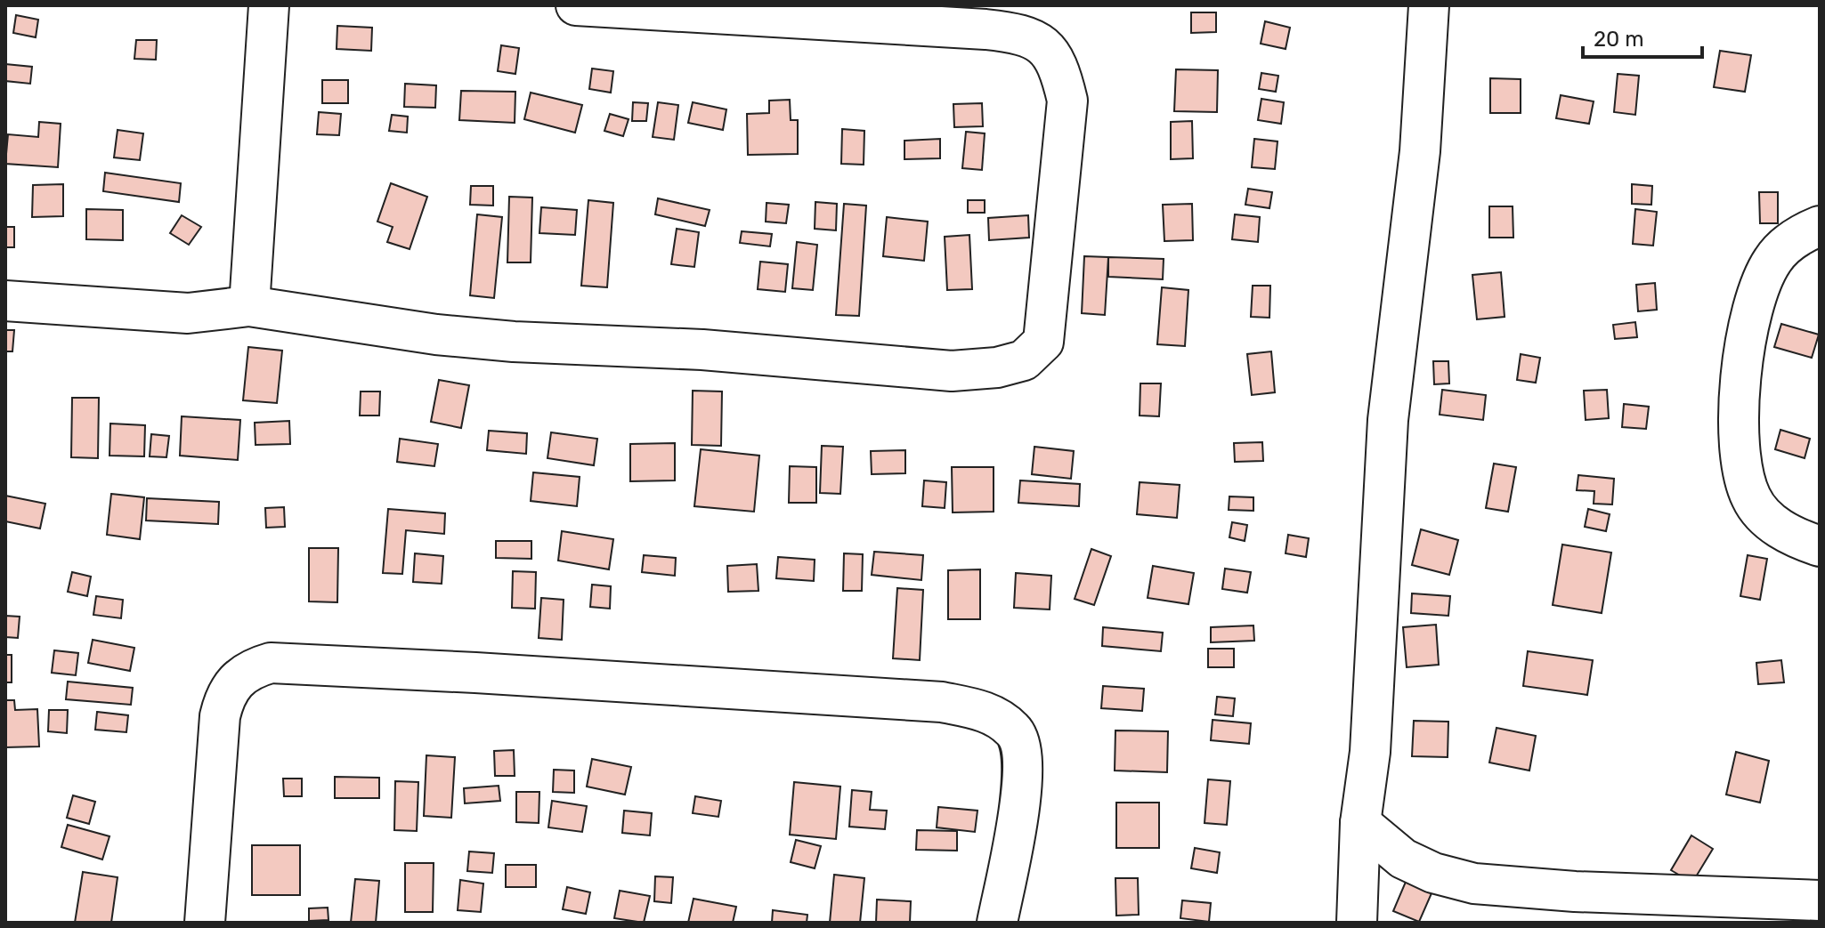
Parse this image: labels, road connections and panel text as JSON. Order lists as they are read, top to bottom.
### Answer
{
  "scale_bar": "20 m"
}
